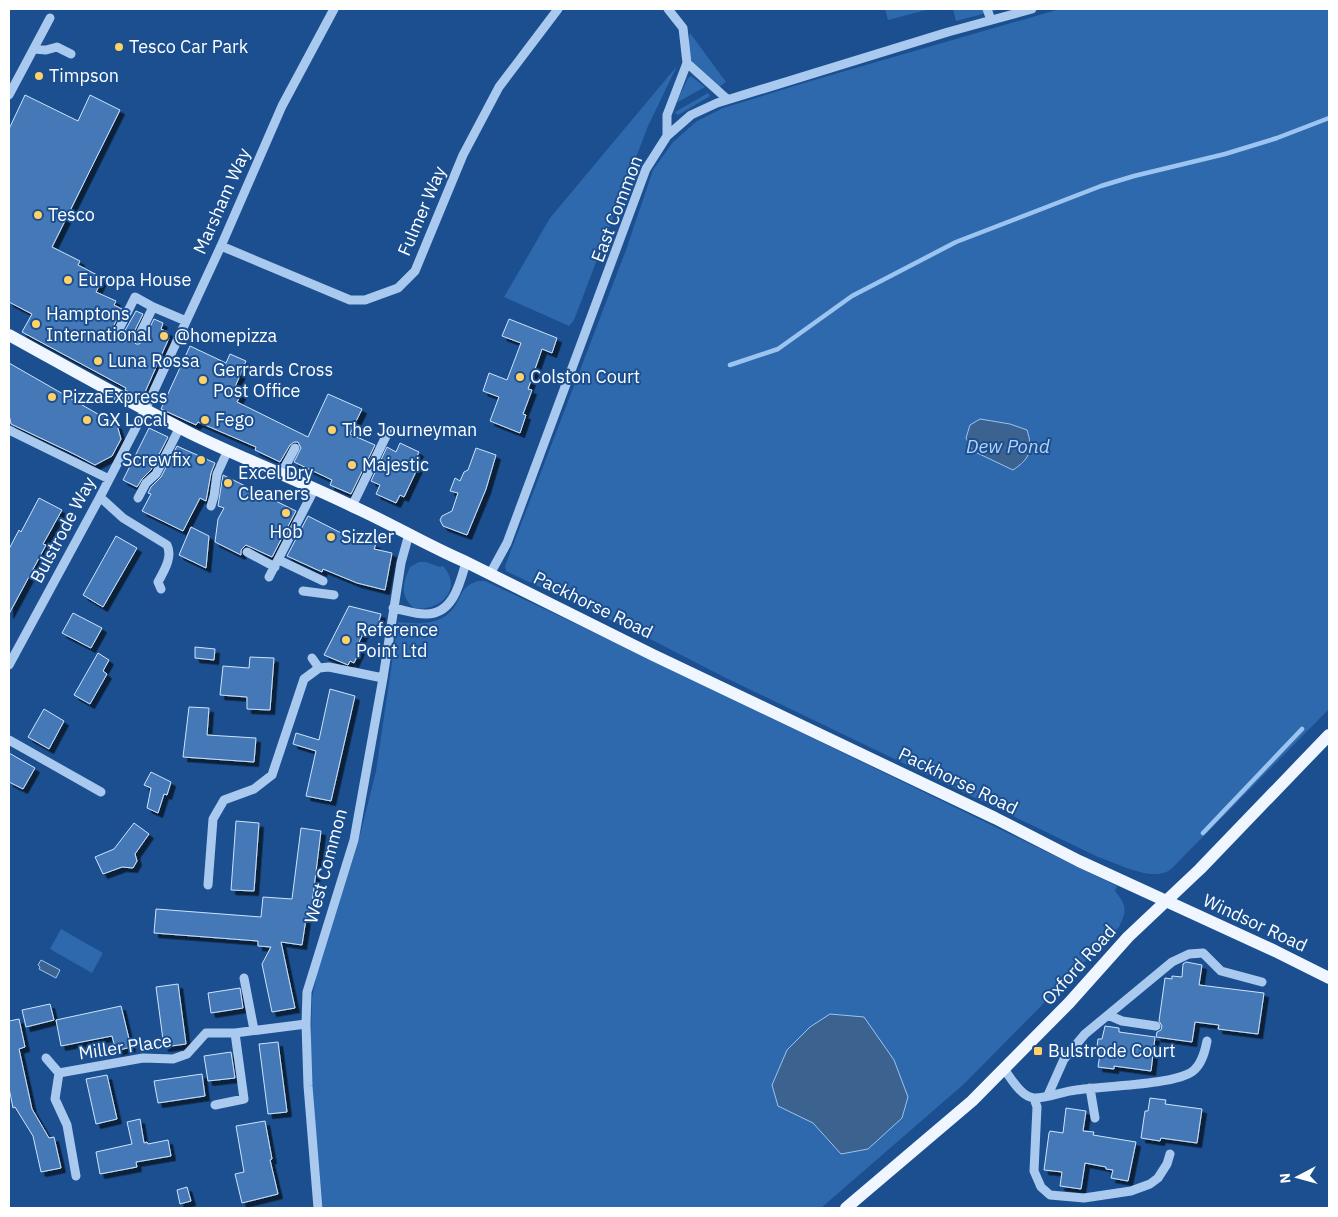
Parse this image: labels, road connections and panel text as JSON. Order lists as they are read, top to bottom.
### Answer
{
  "streets": {
    "main road": ["Packhorse Road", "Windsor Road", "Oxford Road"],
    "street": [
      "Marsham Way",
      "East Common",
      "Fulmer Way",
      "Bulstrode Way",
      "West Common",
      "Miller Place"
    ]
  },
  "crossings": [
    ["Marsham Way", "Fulmer Way"],
    ["Marsham Way", "Bulstrode Way"],
    ["Marsham Way", "Packhorse Road"],
    ["East Common", "Packhorse Road"],
    ["Bulstrode Way", "Packhorse Road"],
    ["Packhorse Road", "West Common"],
    ["Packhorse Road", "Windsor Road"],
    ["Packhorse Road", "Oxford Road"],
    ["West Common", "Miller Place"],
    ["Windsor Road", "Oxford Road"]
  ],
  "water": ["Dew Pond"],
  "places": {
    "other": [
      "Tesco Car Park",
      "Timpson",
      "Tesco",
      "Europa House",
      "Hamptons International",
      "@homepizza",
      "Luna Rossa",
      "Colston Court",
      "Gerrards Cross Post Office",
      "PizzaExpress",
      "GX Local",
      "Fego",
      "The Journeyman",
      "Screwfix",
      "Majestic",
      "Excel Dry Cleaners",
      "Hob",
      "Sizzler",
      "Reference Point Ltd"
    ],
    "transit": ["Bulstrode Court"]
  },
  "north": "left"
}
